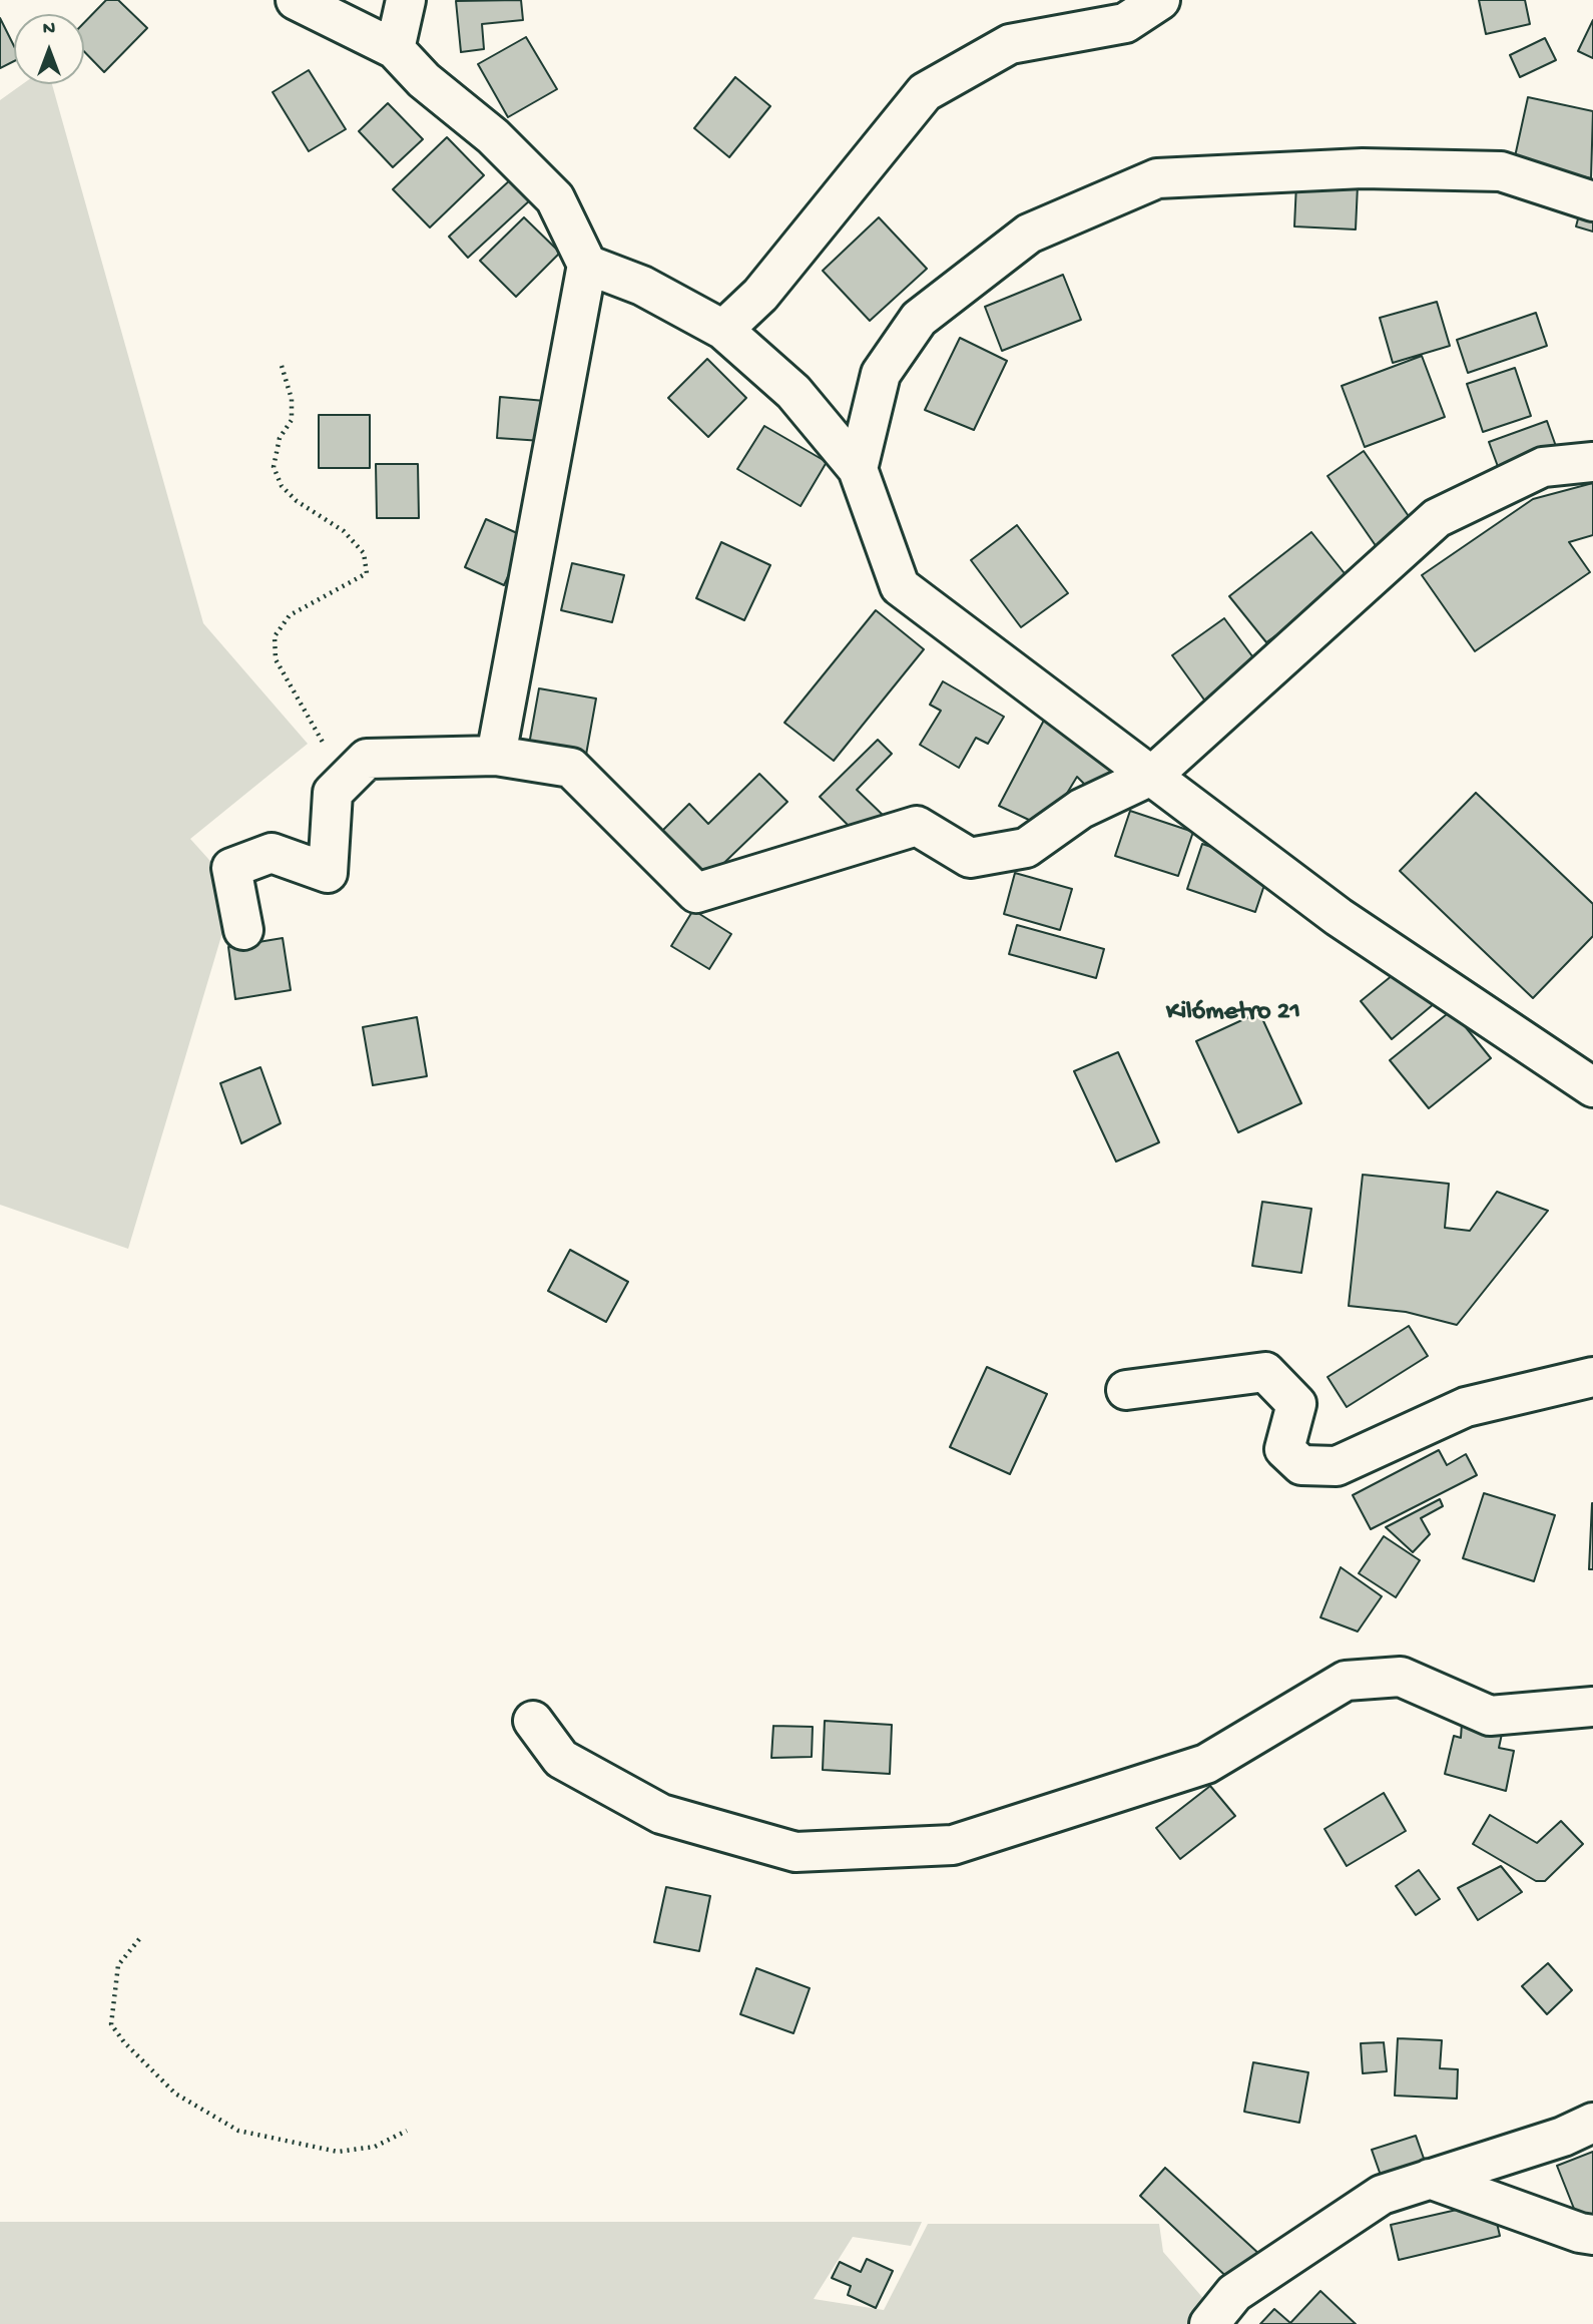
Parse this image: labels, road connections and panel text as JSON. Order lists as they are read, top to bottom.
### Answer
{
  "districts": ["Kilómetro 21"],
  "north": "top"
}
